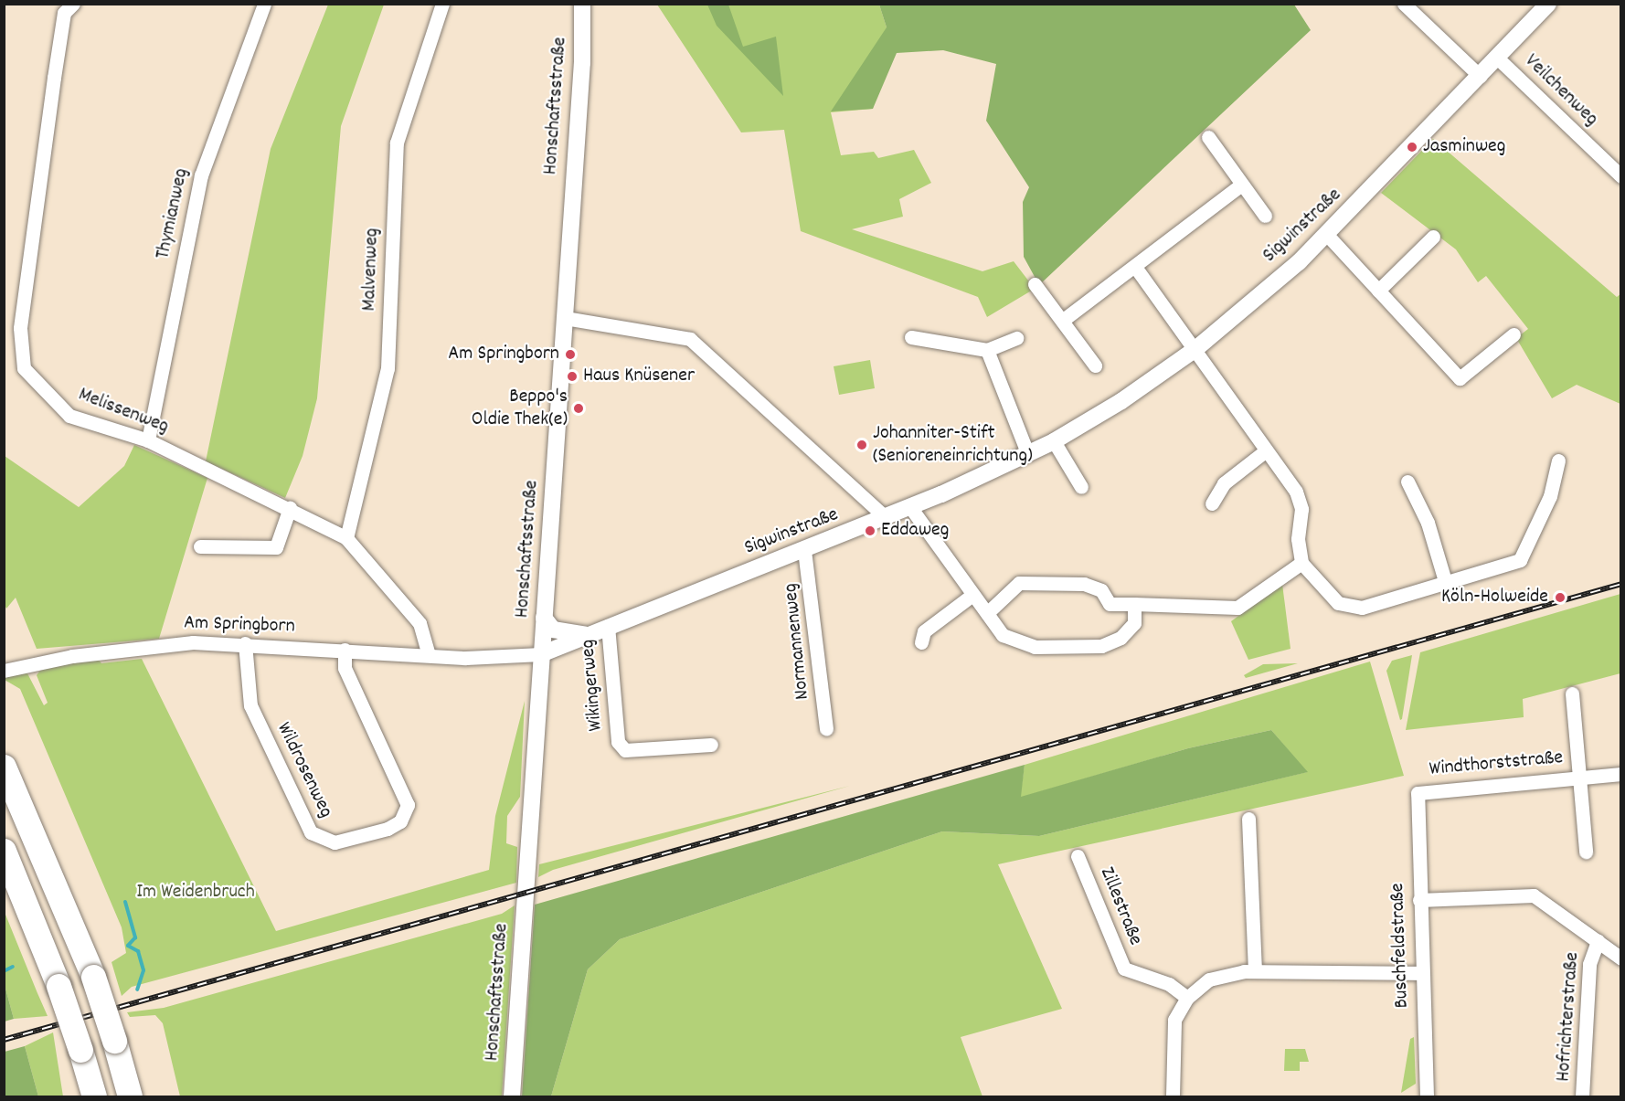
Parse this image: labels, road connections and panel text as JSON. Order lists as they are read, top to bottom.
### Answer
{
  "streets": {
    "street": [
      "Veilchenweg",
      "Honschaftsstraße",
      "Thymianweg",
      "Sigwinstraße",
      "Malvenweg",
      "Melissenweg",
      "Am Springborn",
      "Normannenweg",
      "Wikingerweg",
      "Windthorststraße",
      "Wildrosenweg",
      "Zillestraße",
      "Buschfeldstraße",
      "Hofrichterstraße"
    ]
  },
  "crossings": [
    ["Veilchenweg", "Sigwinstraße"],
    ["Honschaftsstraße", "Sigwinstraße"],
    ["Honschaftsstraße", "Am Springborn"],
    ["Thymianweg", "Melissenweg"],
    ["Sigwinstraße", "Am Springborn"],
    ["Sigwinstraße", "Normannenweg"],
    ["Sigwinstraße", "Wikingerweg"],
    ["Malvenweg", "Melissenweg"],
    ["Melissenweg", "Am Springborn"],
    ["Am Springborn", "Wildrosenweg"],
    ["Windthorststraße", "Buschfeldstraße"]
  ],
  "parks": ["Im Weidenbruch"],
  "places": [
    "Jasminweg",
    "Am Springborn",
    "Haus Knüsener",
    "Beppo's Oldie Thek(e)",
    "Johanniter-Stift (Senioreneinrichtung)",
    "Eddaweg",
    "Köln-Holweide"
  ]
}
